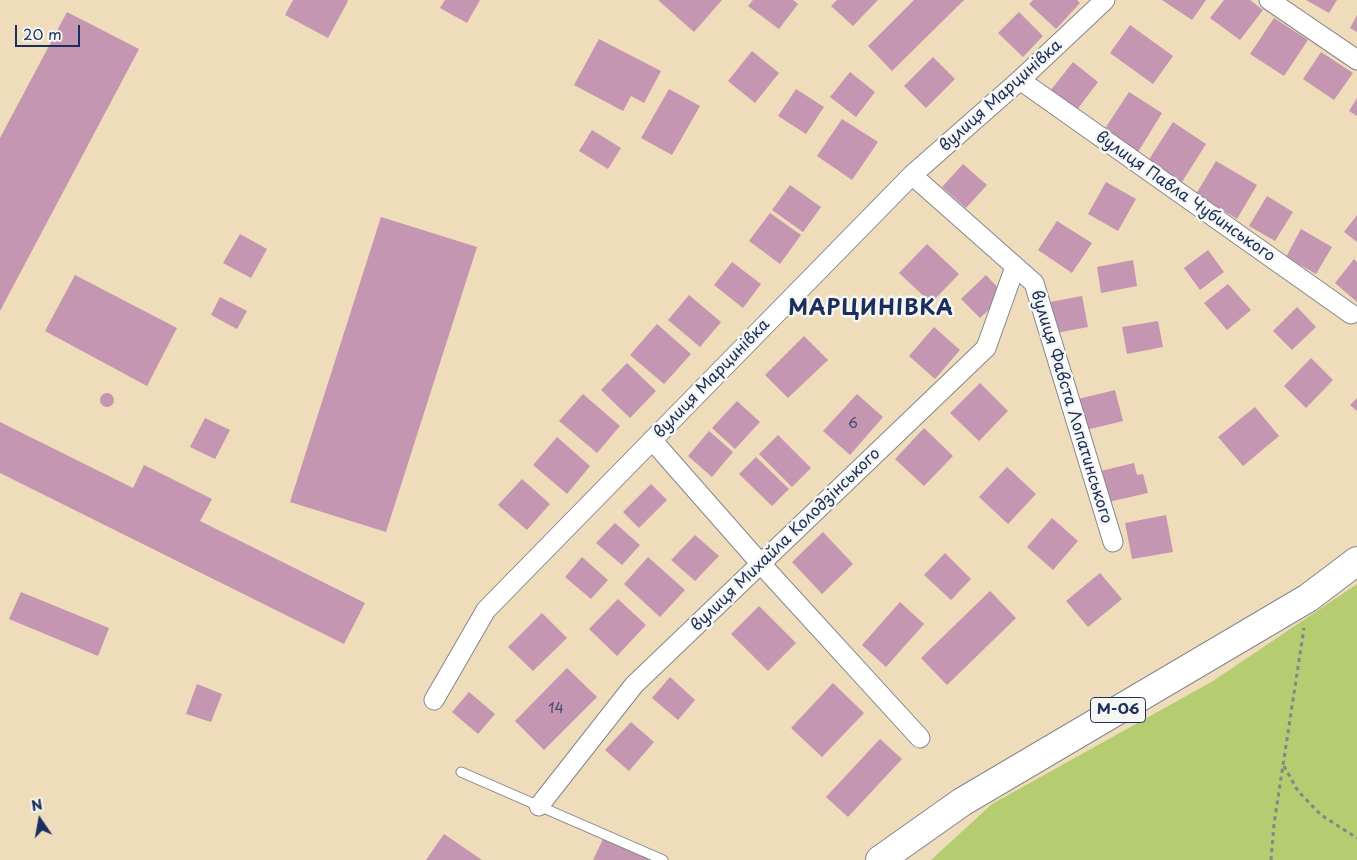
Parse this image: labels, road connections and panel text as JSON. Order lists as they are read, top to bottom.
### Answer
{
  "streets": {
    "highway": ["М-06"],
    "street": [
      "вулиця Марцинівка",
      "вулиця Павла Чубинського",
      "вулиця Фавста Лопатинського",
      "вулиця Михайла Колодзінського"
    ]
  },
  "crossings": [
    ["вулиця Марцинівка", "вулиця Павла Чубинського"],
    ["вулиця Марцинівка", "вулиця Фавста Лопатинського"],
    ["вулиця Фавста Лопатинського", "вулиця Михайла Колодзінського"]
  ],
  "districts": ["МАРЦИНІВКА"],
  "house_numbers": ["6", "14"],
  "scale_bar": "20 m",
  "north": "top"
}
